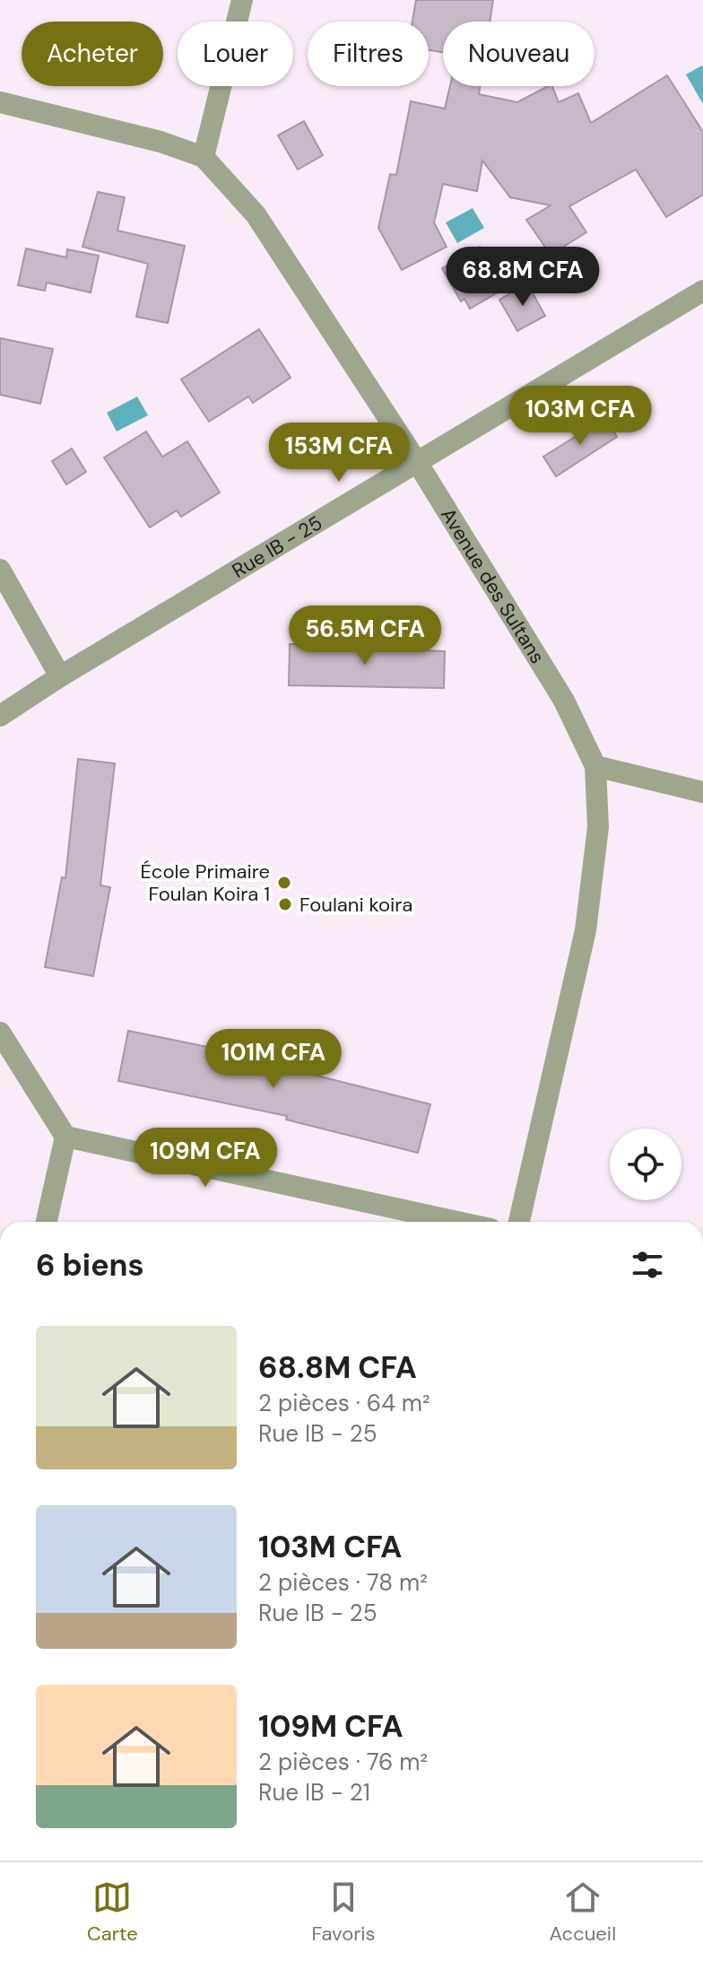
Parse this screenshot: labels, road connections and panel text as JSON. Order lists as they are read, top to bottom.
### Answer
{
  "streets": {
    "street": ["Rue IB - 25", "Avenue des Sultans"]
  },
  "crossings": [
    ["Rue IB - 25", "Avenue des Sultans"]
  ],
  "places": ["École Primaire Foulan Koira 1", "Foulani koira"],
  "page": {
    "chip": [
      "Acheter",
      "Louer",
      "Filtres",
      "Nouveau"
    ],
    "price": [
      "68.8M CFA",
      "103M CFA",
      "153M CFA",
      "56.5M CFA",
      "101M CFA",
      "109M CFA"
    ],
    "heading": "6 biens",
    "list": [
      {
        "name": "68.8M CFA",
        "note": "2 pièces · 64 m² · Rue IB - 25"
      },
      {
        "name": "103M CFA",
        "note": "2 pièces · 78 m² · Rue IB - 25"
      },
      {
        "name": "109M CFA",
        "note": "2 pièces · 76 m² · Rue IB - 21"
      }
    ],
    "tabs": ["Carte", "Favoris", "Accueil"]
  }
}
